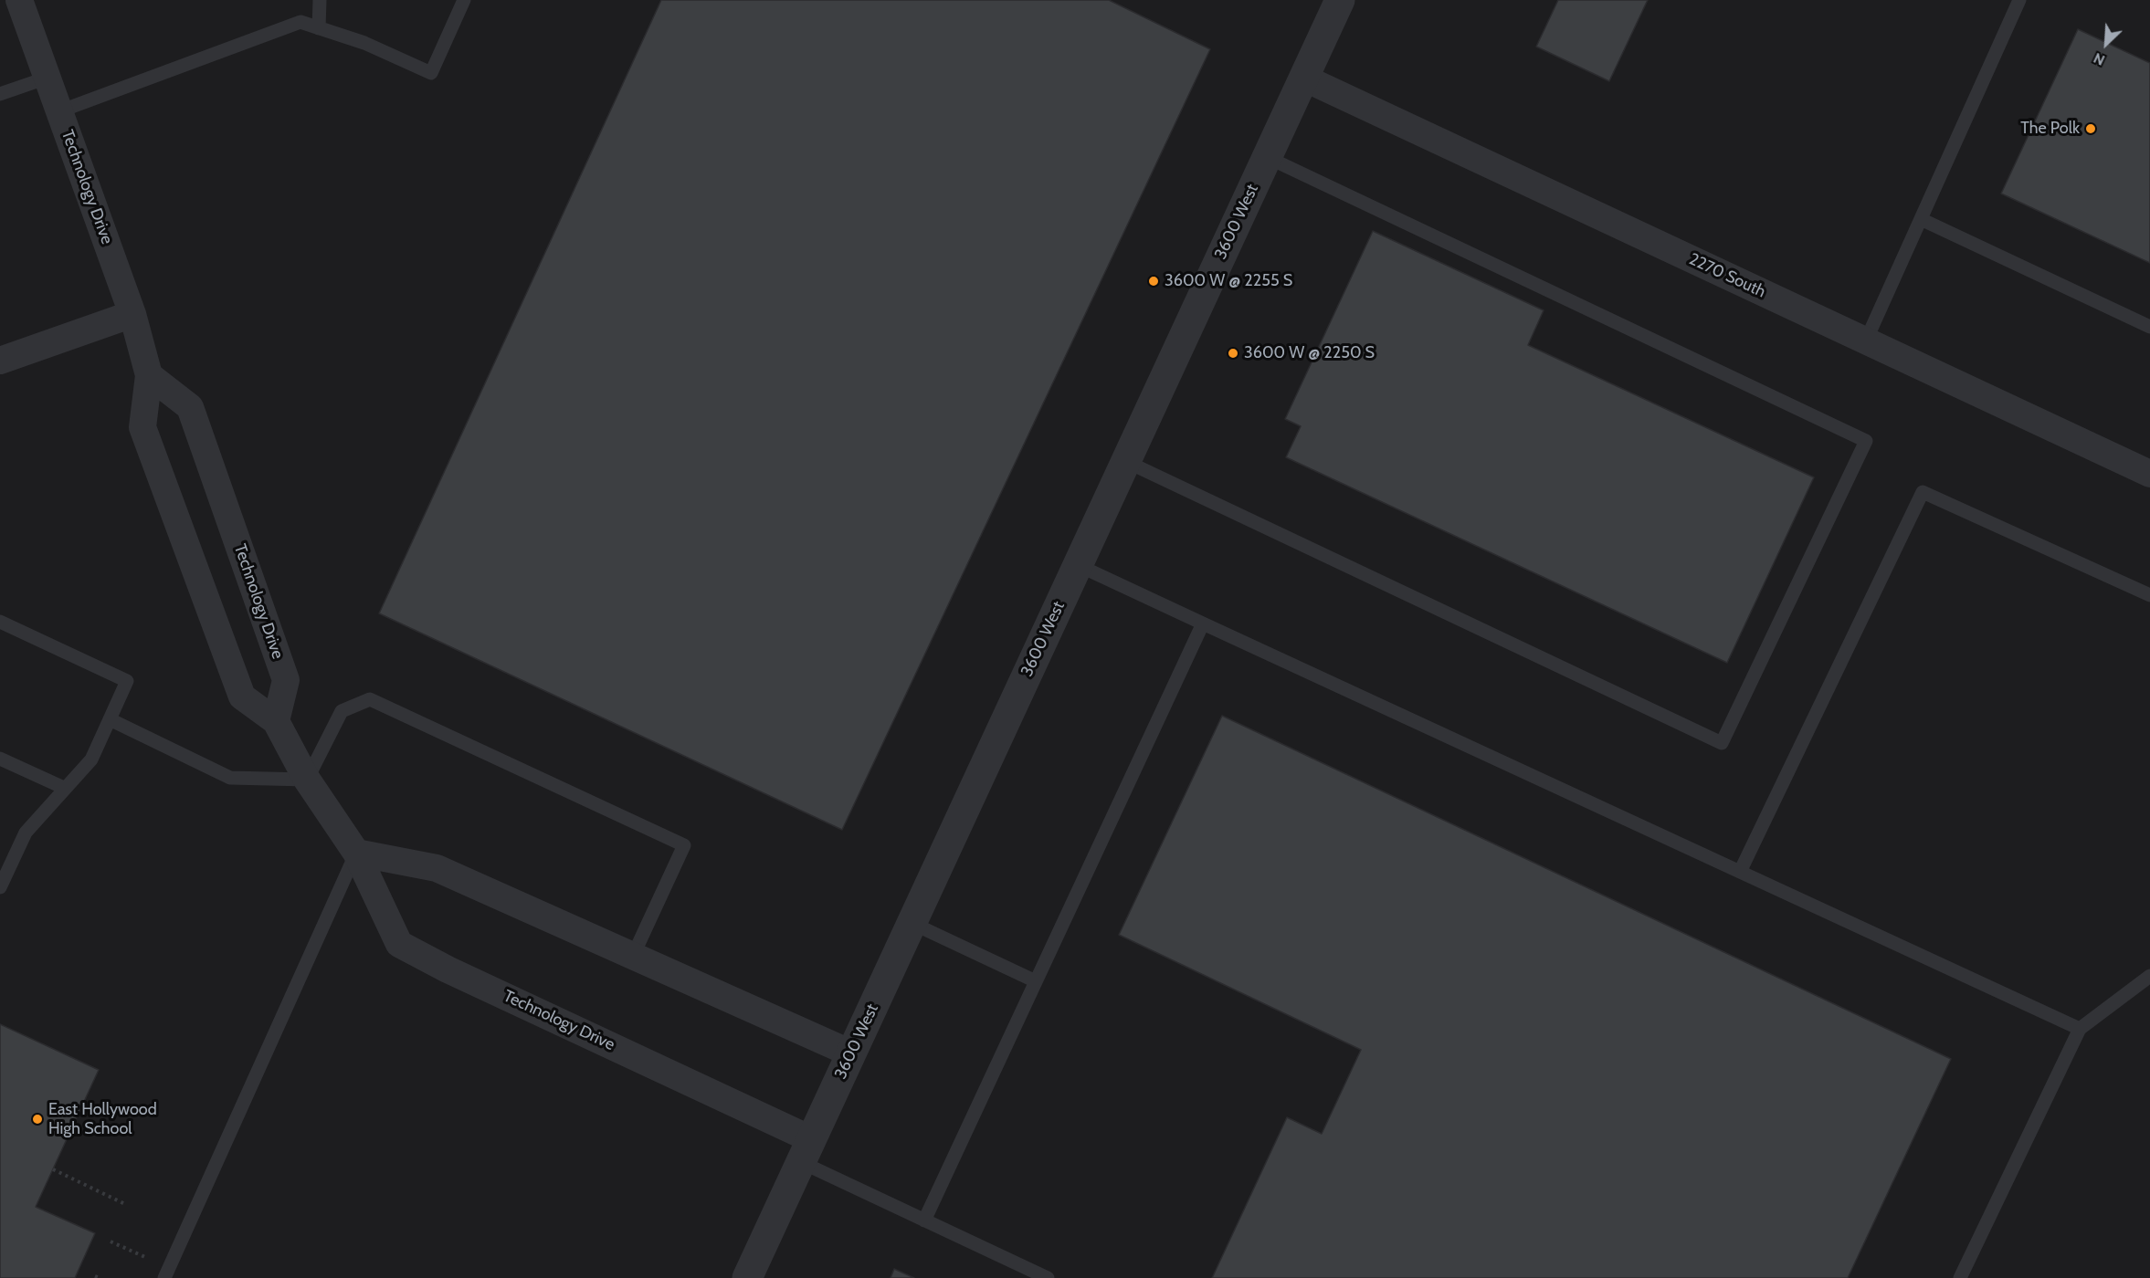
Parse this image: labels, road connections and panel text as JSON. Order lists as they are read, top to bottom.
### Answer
{
  "streets": {
    "street": ["Technology Drive", "3600 West", "2270 South"]
  },
  "crossings": [
    ["Technology Drive", "3600 West"],
    ["3600 West", "2270 South"]
  ],
  "places": [
    "The Polk",
    "3600 W @ 2255 S",
    "3600 W @ 2250 S",
    "East Hollywood High School"
  ],
  "north": "bottom left"
}
